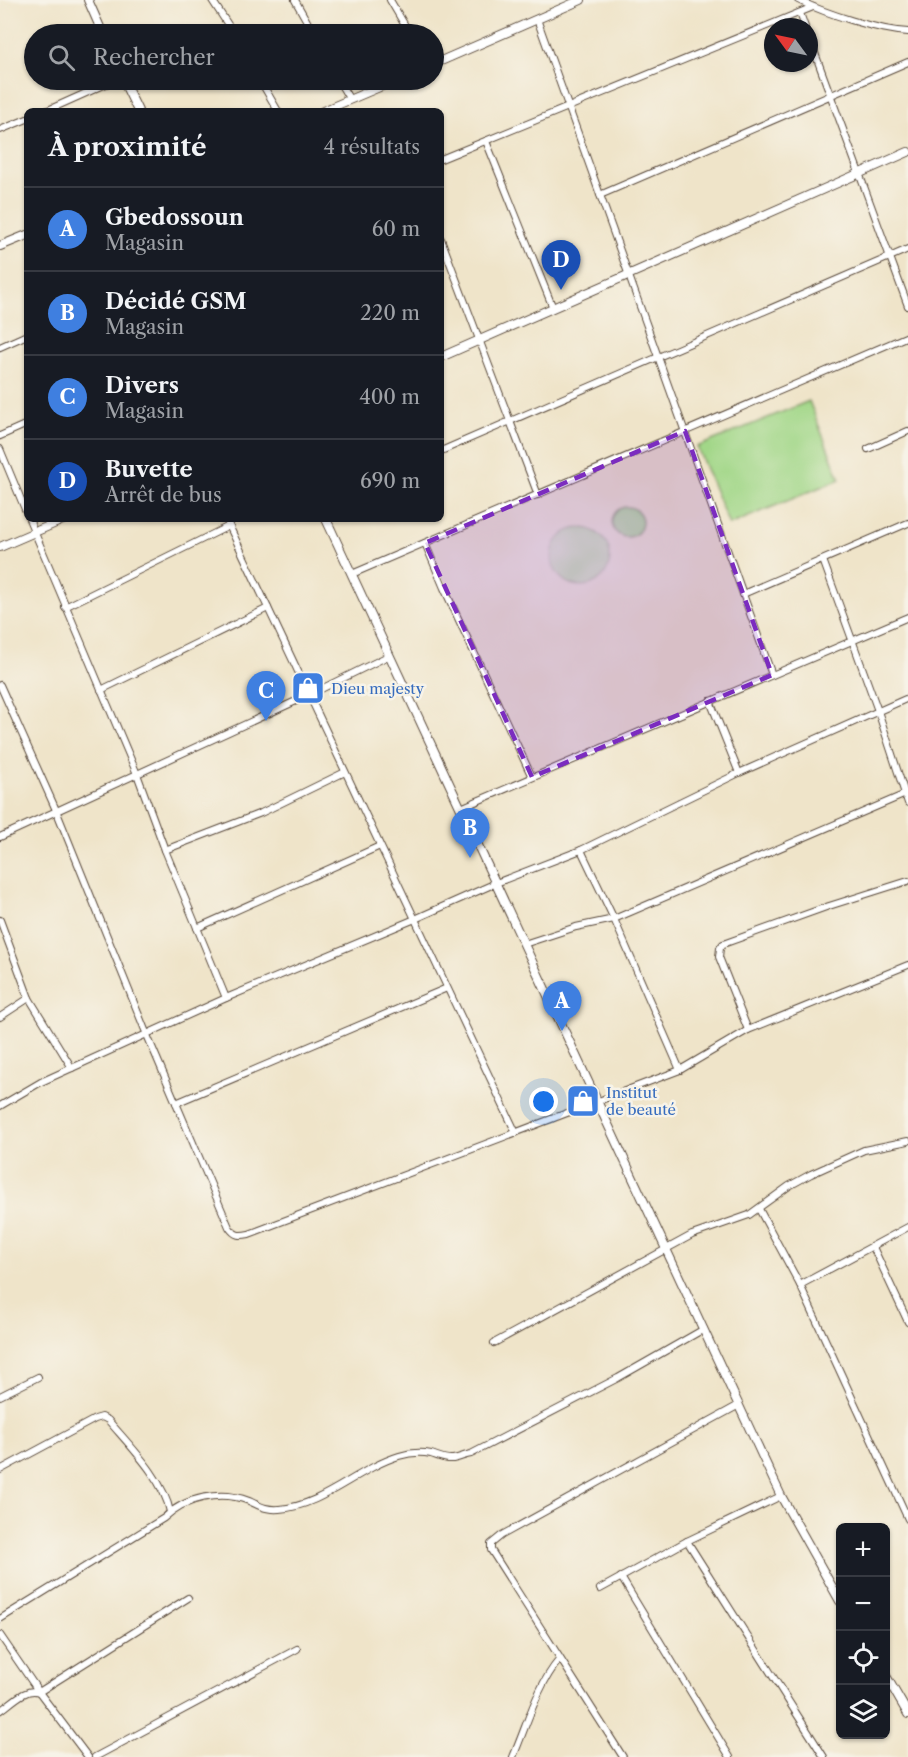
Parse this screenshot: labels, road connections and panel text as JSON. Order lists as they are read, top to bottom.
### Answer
{
  "places": {
    "shop": ["Dieu majesty", "Institut de beauté"]
  },
  "north": "top left",
  "page": {
    "search": "Rechercher",
    "heading": ["À proximité", "4 résultats"],
    "list": [
      {
        "mark": "A",
        "name": "Gbedossoun",
        "note": "Magasin",
        "value": "60 m"
      },
      {
        "mark": "B",
        "name": "Décidé GSM",
        "note": "Magasin",
        "value": "220 m"
      },
      {
        "mark": "C",
        "name": "Divers",
        "note": "Magasin",
        "value": "400 m"
      },
      {
        "mark": "D",
        "name": "Buvette",
        "note": "Arrêt de bus",
        "value": "690 m"
      }
    ],
    "pins": [
      "D",
      "C",
      "B",
      "A"
    ],
    "map_buttons": ["+", "−"]
  }
}
